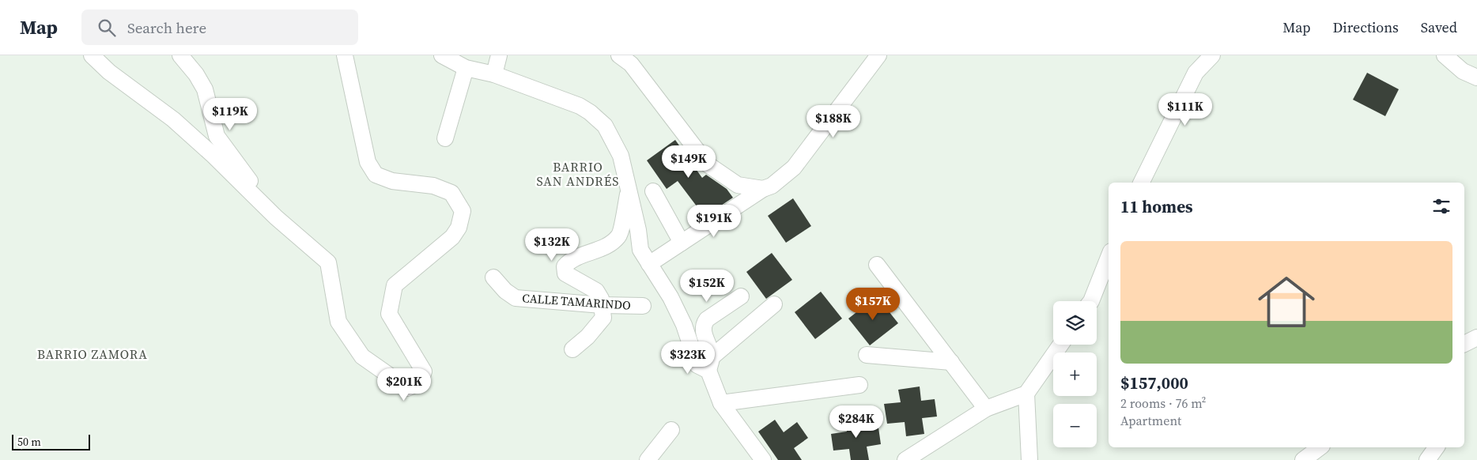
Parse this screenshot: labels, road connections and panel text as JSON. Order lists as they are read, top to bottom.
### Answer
{
  "streets": {
    "street": ["CALLE TAMARINDO"]
  },
  "districts": ["BARRIO SAN ANDRÉS", "BARRIO ZAMORA"],
  "scale_bar": "50 m",
  "page": {
    "header": "Map",
    "search": "Search here",
    "nav": ["Map", "Directions", "Saved"],
    "price": [
      "$111K",
      "$119K",
      "$188K",
      "$149K",
      "$191K",
      "$132K",
      "$152K",
      "$157K",
      "$323K",
      "$201K",
      "$284K"
    ],
    "heading": "11 homes",
    "list": [
      {
        "name": "$157,000",
        "note": "2 rooms · 76 m² · Apartment"
      }
    ],
    "map_buttons": ["+", "−"],
    "scale": "50 m"
  }
}
